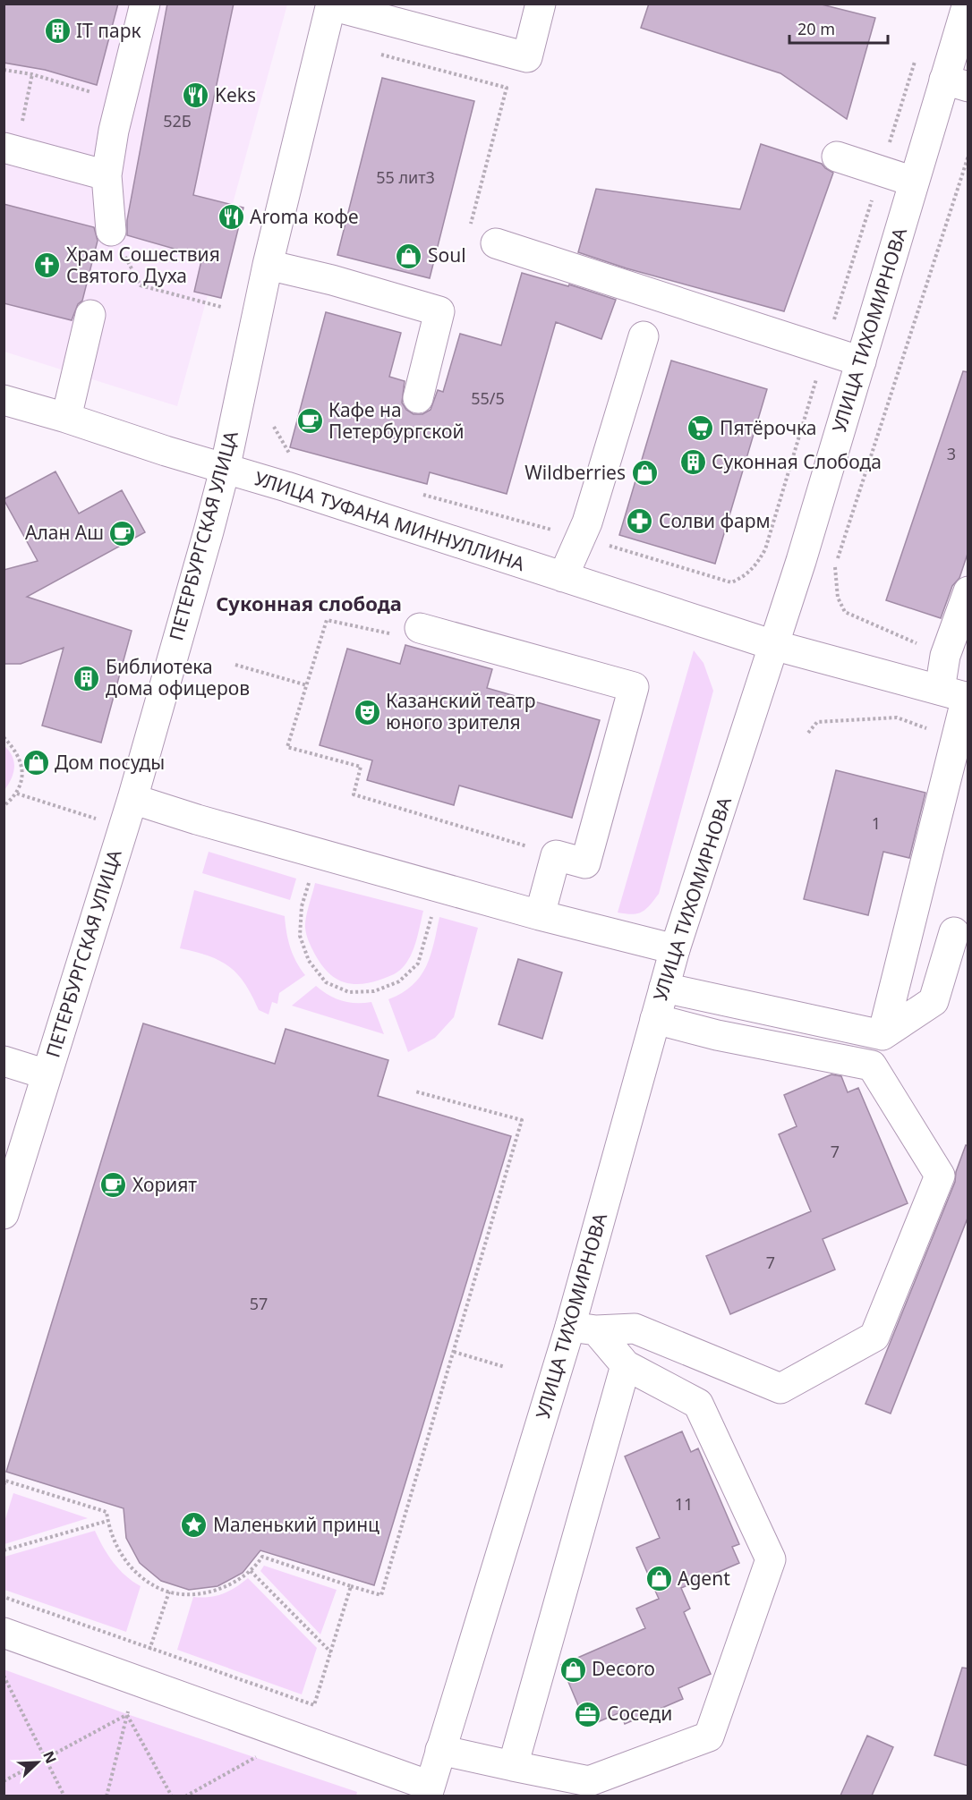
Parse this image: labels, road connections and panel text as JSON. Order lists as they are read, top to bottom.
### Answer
{
  "streets": {
    "street": ["УЛИЦА ТИХОМИРНОВА", "УЛИЦА ТУФАНА МИННУЛЛИНА", "ПЕТЕРБУРГСКАЯ УЛИЦА"]
  },
  "crossings": [
    ["УЛИЦА ТИХОМИРНОВА", "УЛИЦА ТУФАНА МИННУЛЛИНА"],
    ["УЛИЦА ТУФАНА МИННУЛЛИНА", "ПЕТЕРБУРГСКАЯ УЛИЦА"]
  ],
  "districts": ["Суконная слобода"],
  "places": {
    "building": ["IT парк", "Суконная Слобода", "Библиотека дома офицеров"],
    "restaurant": ["Keks", "Aroma кофе"],
    "shop": [
      "Soul",
      "Wildberries",
      "Дом посуды",
      "Agent",
      "Decoro"
    ],
    "church": ["Храм Сошествия Святого Духа"],
    "cafe": ["Кафе на Петербургской", "Алан Аш", "Хорият"],
    "supermarket": ["Пятёрочка"],
    "pharmacy": ["Солви фарм"],
    "theatre": ["Казанский театр юного зрителя"],
    "place": ["Маленький принц"],
    "office": ["Соседи"]
  },
  "house_numbers": [
    "52Б",
    "55 лит3",
    "55/5",
    "3",
    "1",
    "7",
    "7",
    "57",
    "11"
  ],
  "scale_bar": "20 m",
  "north": "top right"
}
